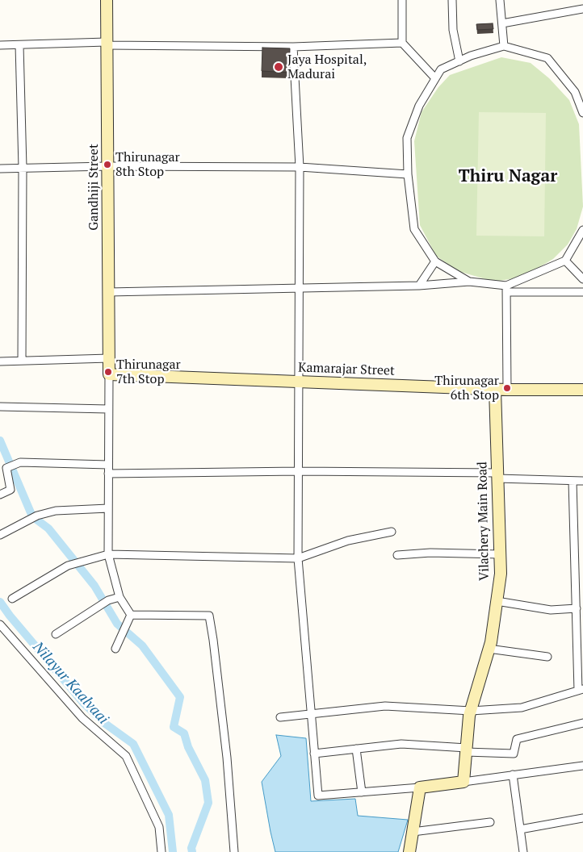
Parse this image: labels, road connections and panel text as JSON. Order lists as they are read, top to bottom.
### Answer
{
  "streets": {
    "main road": ["Gandhiji Street", "Kamarajar Street", "Vilachery Main Road"]
  },
  "crossings": [
    ["Gandhiji Street", "Kamarajar Street"],
    ["Kamarajar Street", "Vilachery Main Road"]
  ],
  "districts": ["Thiru Nagar"],
  "water": ["Nilayur Kaalvaai"],
  "places": [
    "Jaya Hospital, Madurai",
    "Thirunagar 8th Stop",
    "Thirunagar 7th Stop",
    "Thirunagar 6th Stop"
  ]
}
